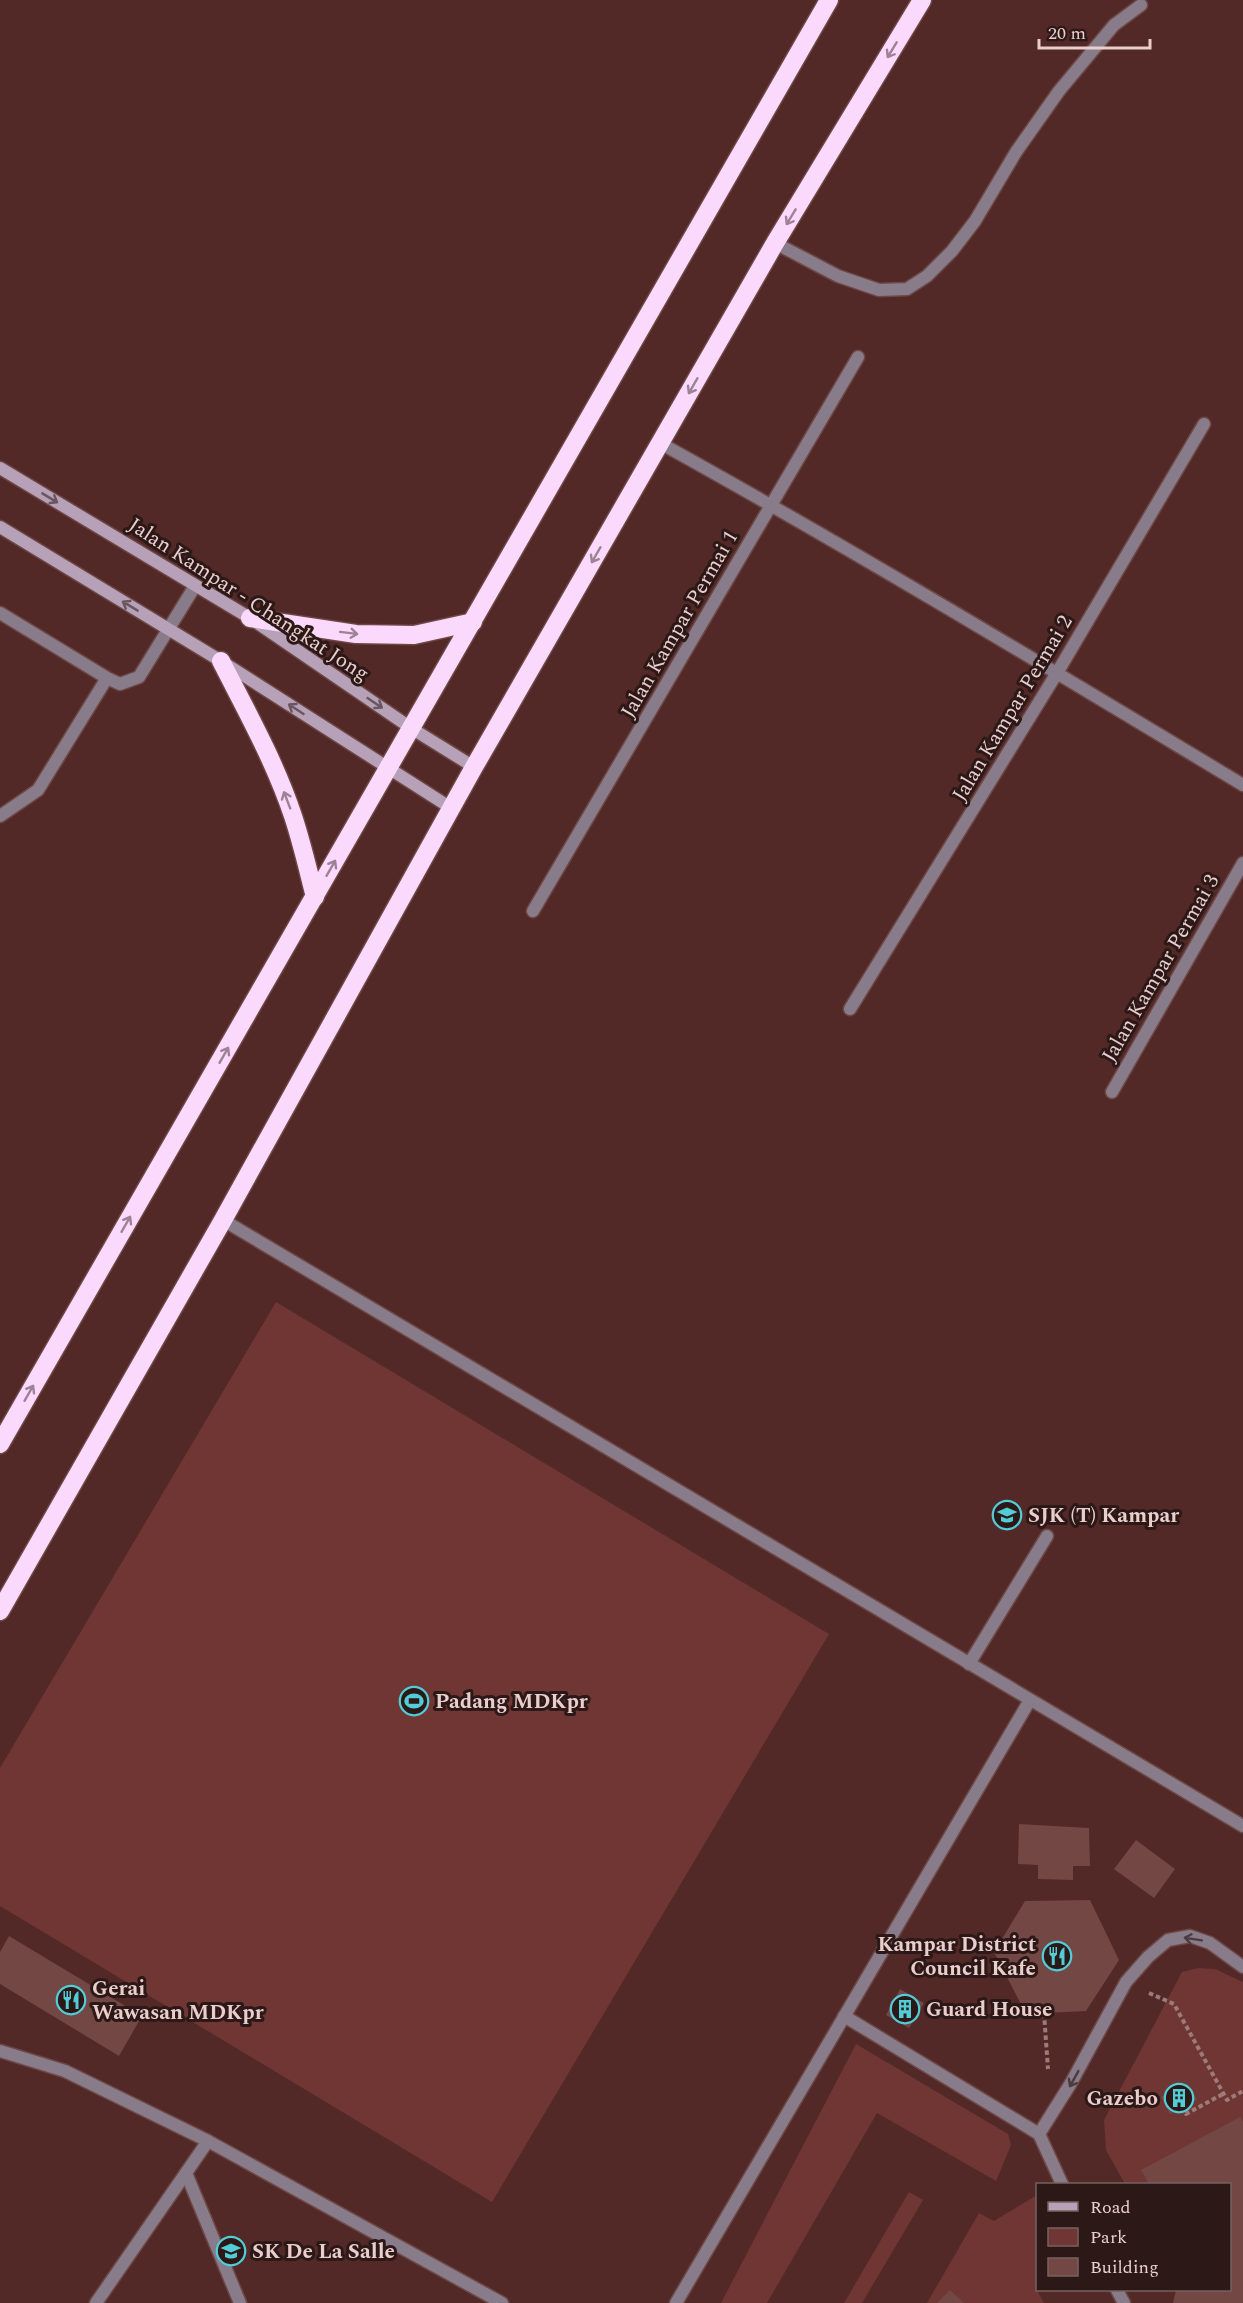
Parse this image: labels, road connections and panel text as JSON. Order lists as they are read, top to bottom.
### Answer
{
  "streets": {
    "main road": ["Jalan Kampar - Changkat Jong"],
    "street": ["Jalan Kampar Permai 1", "Jalan Kampar Permai 2", "Jalan Kampar Permai 3"]
  },
  "places": {
    "school or university": ["SJK (T) Kampar", "SK De La Salle"],
    "sports": ["Padang MDKpr"],
    "restaurant": ["Kampar District Council Kafe", "Gerai Wawasan MDKpr"],
    "building": ["Guard House", "Gazebo"]
  },
  "legend": ["Road", "Park", "Building"],
  "scale_bar": "20 m"
}
